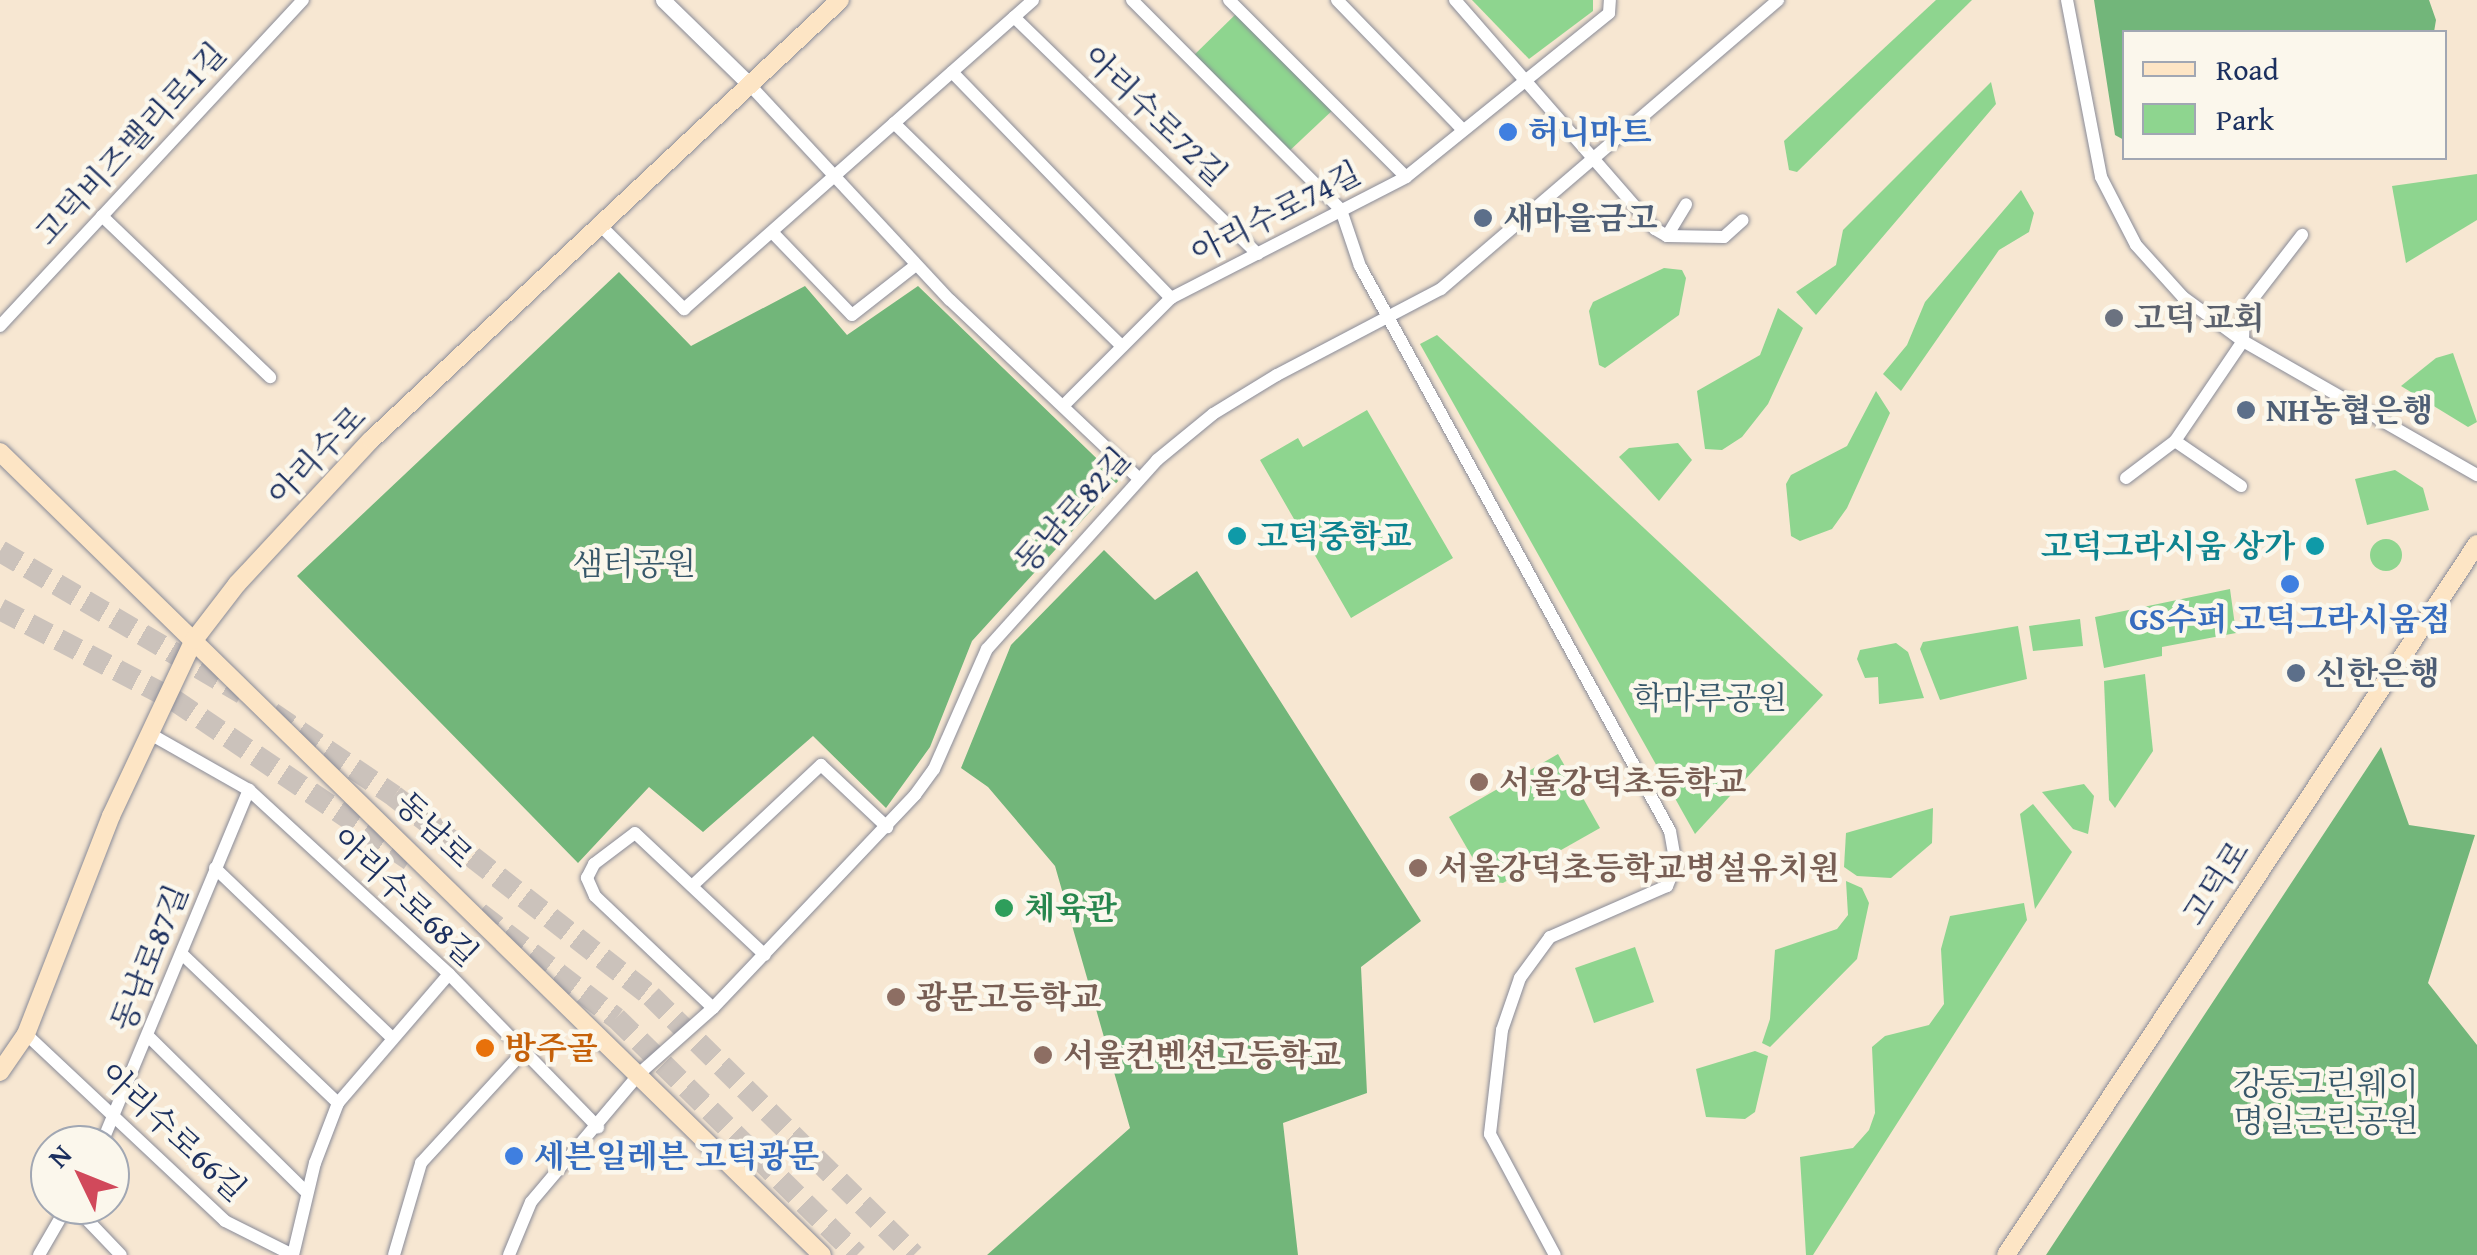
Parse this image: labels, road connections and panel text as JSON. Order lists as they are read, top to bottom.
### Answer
{
  "streets": {
    "main road": ["아리수로", "동남로", "고덕로"],
    "street": [
      "아리수로72길",
      "고덕비즈밸리로1길",
      "아리수로74길",
      "동남로82길",
      "아리수로68길",
      "동남로87길",
      "아리수로66길"
    ]
  },
  "crossings": [
    ["아리수로72길", "아리수로74길"],
    ["아리수로", "동남로"],
    ["아리수로", "아리수로68길"],
    ["아리수로", "아리수로66길"],
    ["동남로82길", "동남로"],
    ["동남로82길", "아리수로68길"],
    ["아리수로68길", "동남로87길"],
    ["동남로87길", "아리수로66길"]
  ],
  "parks": ["샘터공원", "학마루공원", "강동그린웨이 명일근린공원"],
  "places": [
    "허니마트",
    "새마을금고",
    "고덕 교회",
    "NH농협은행",
    "고덕중학교",
    "고덕그라시움 상가",
    "GS수퍼 고덕그라시움점",
    "신한은행",
    "서울강덕초등학교",
    "서울강덕초등학교병설유치원",
    "체육관",
    "광문고등학교",
    "방주골",
    "서울컨벤션고등학교",
    "세븐일레븐 고덕광문"
  ],
  "legend": ["Road", "Park"],
  "north": "top left"
}
